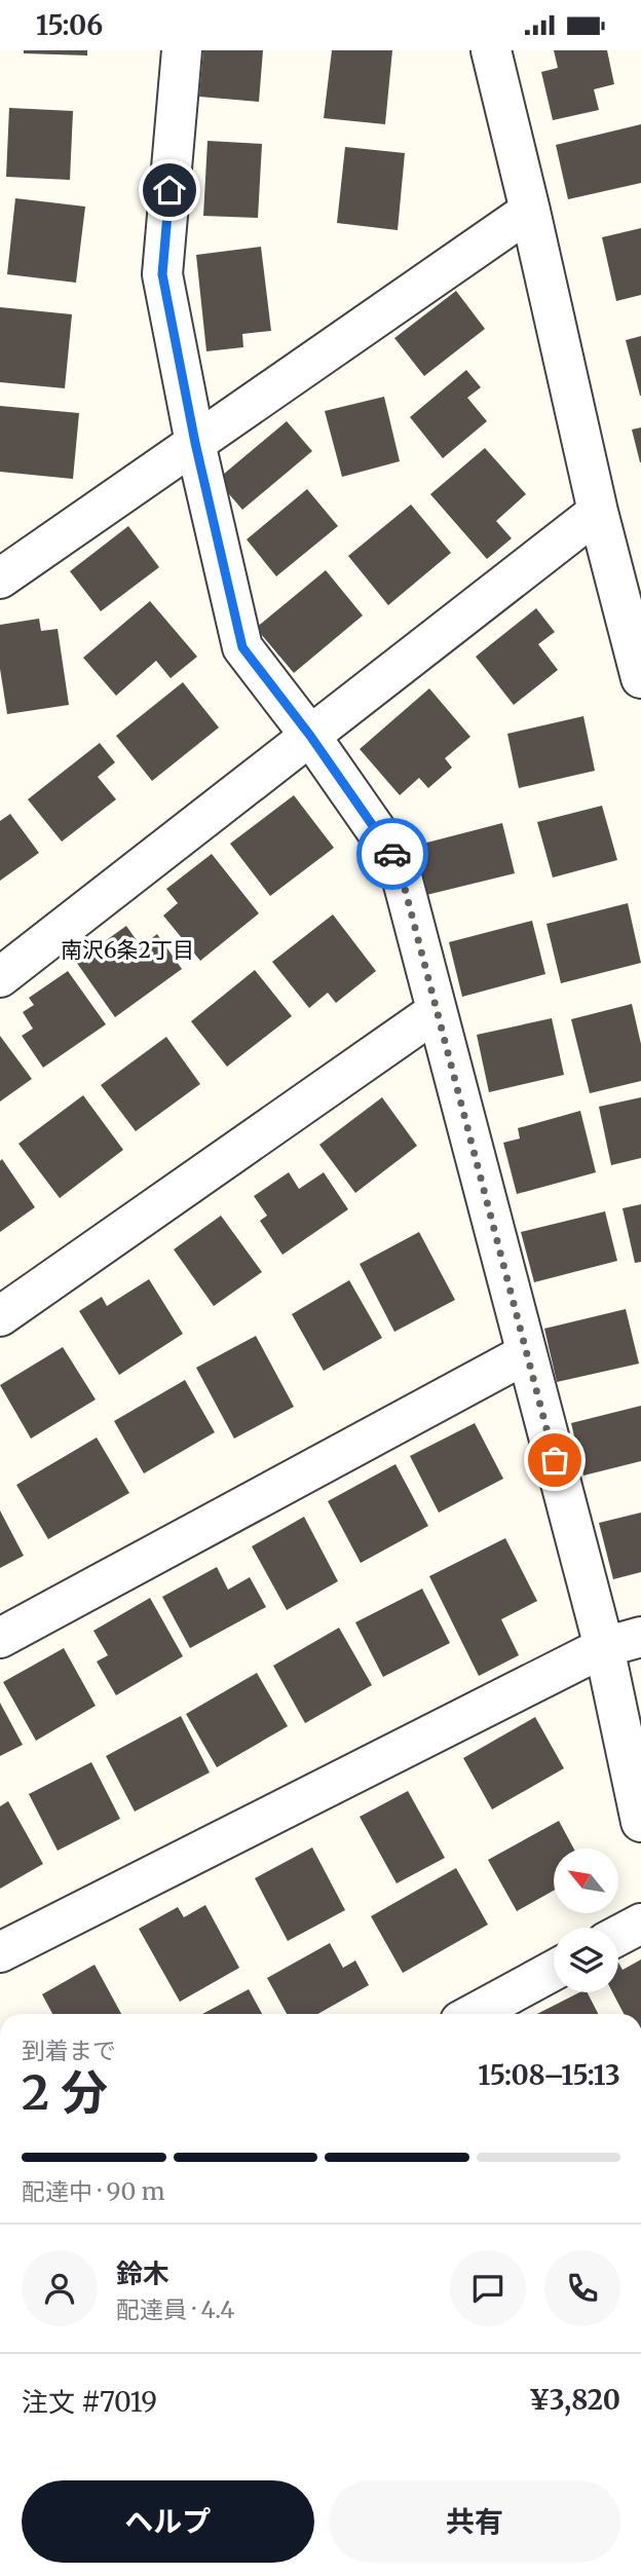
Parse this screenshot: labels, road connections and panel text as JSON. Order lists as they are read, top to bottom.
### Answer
{
  "districts": ["南沢6条2丁目"],
  "north": "top left",
  "page": {
    "status": "15:06",
    "heading": ["2 分", "到着まで", "15:08–15:13"],
    "panel": [
      "鈴木",
      "配達員 · 4.4",
      "注文 #7019",
      "¥3,820"
    ],
    "bar": "配達中 · 90 m",
    "buttons": ["ヘルプ", "共有"]
  }
}
